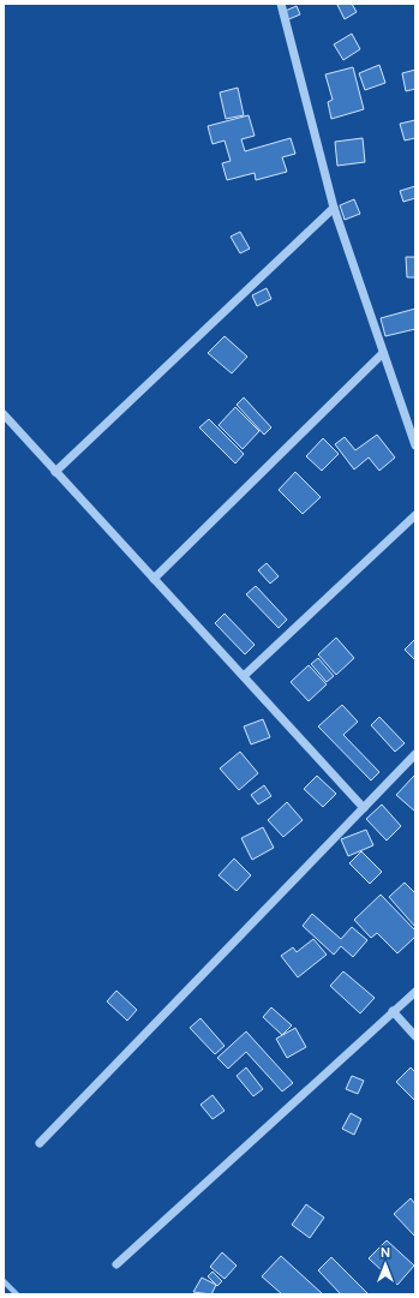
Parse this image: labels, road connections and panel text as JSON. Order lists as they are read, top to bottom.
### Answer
{
  "north": "top"
}
